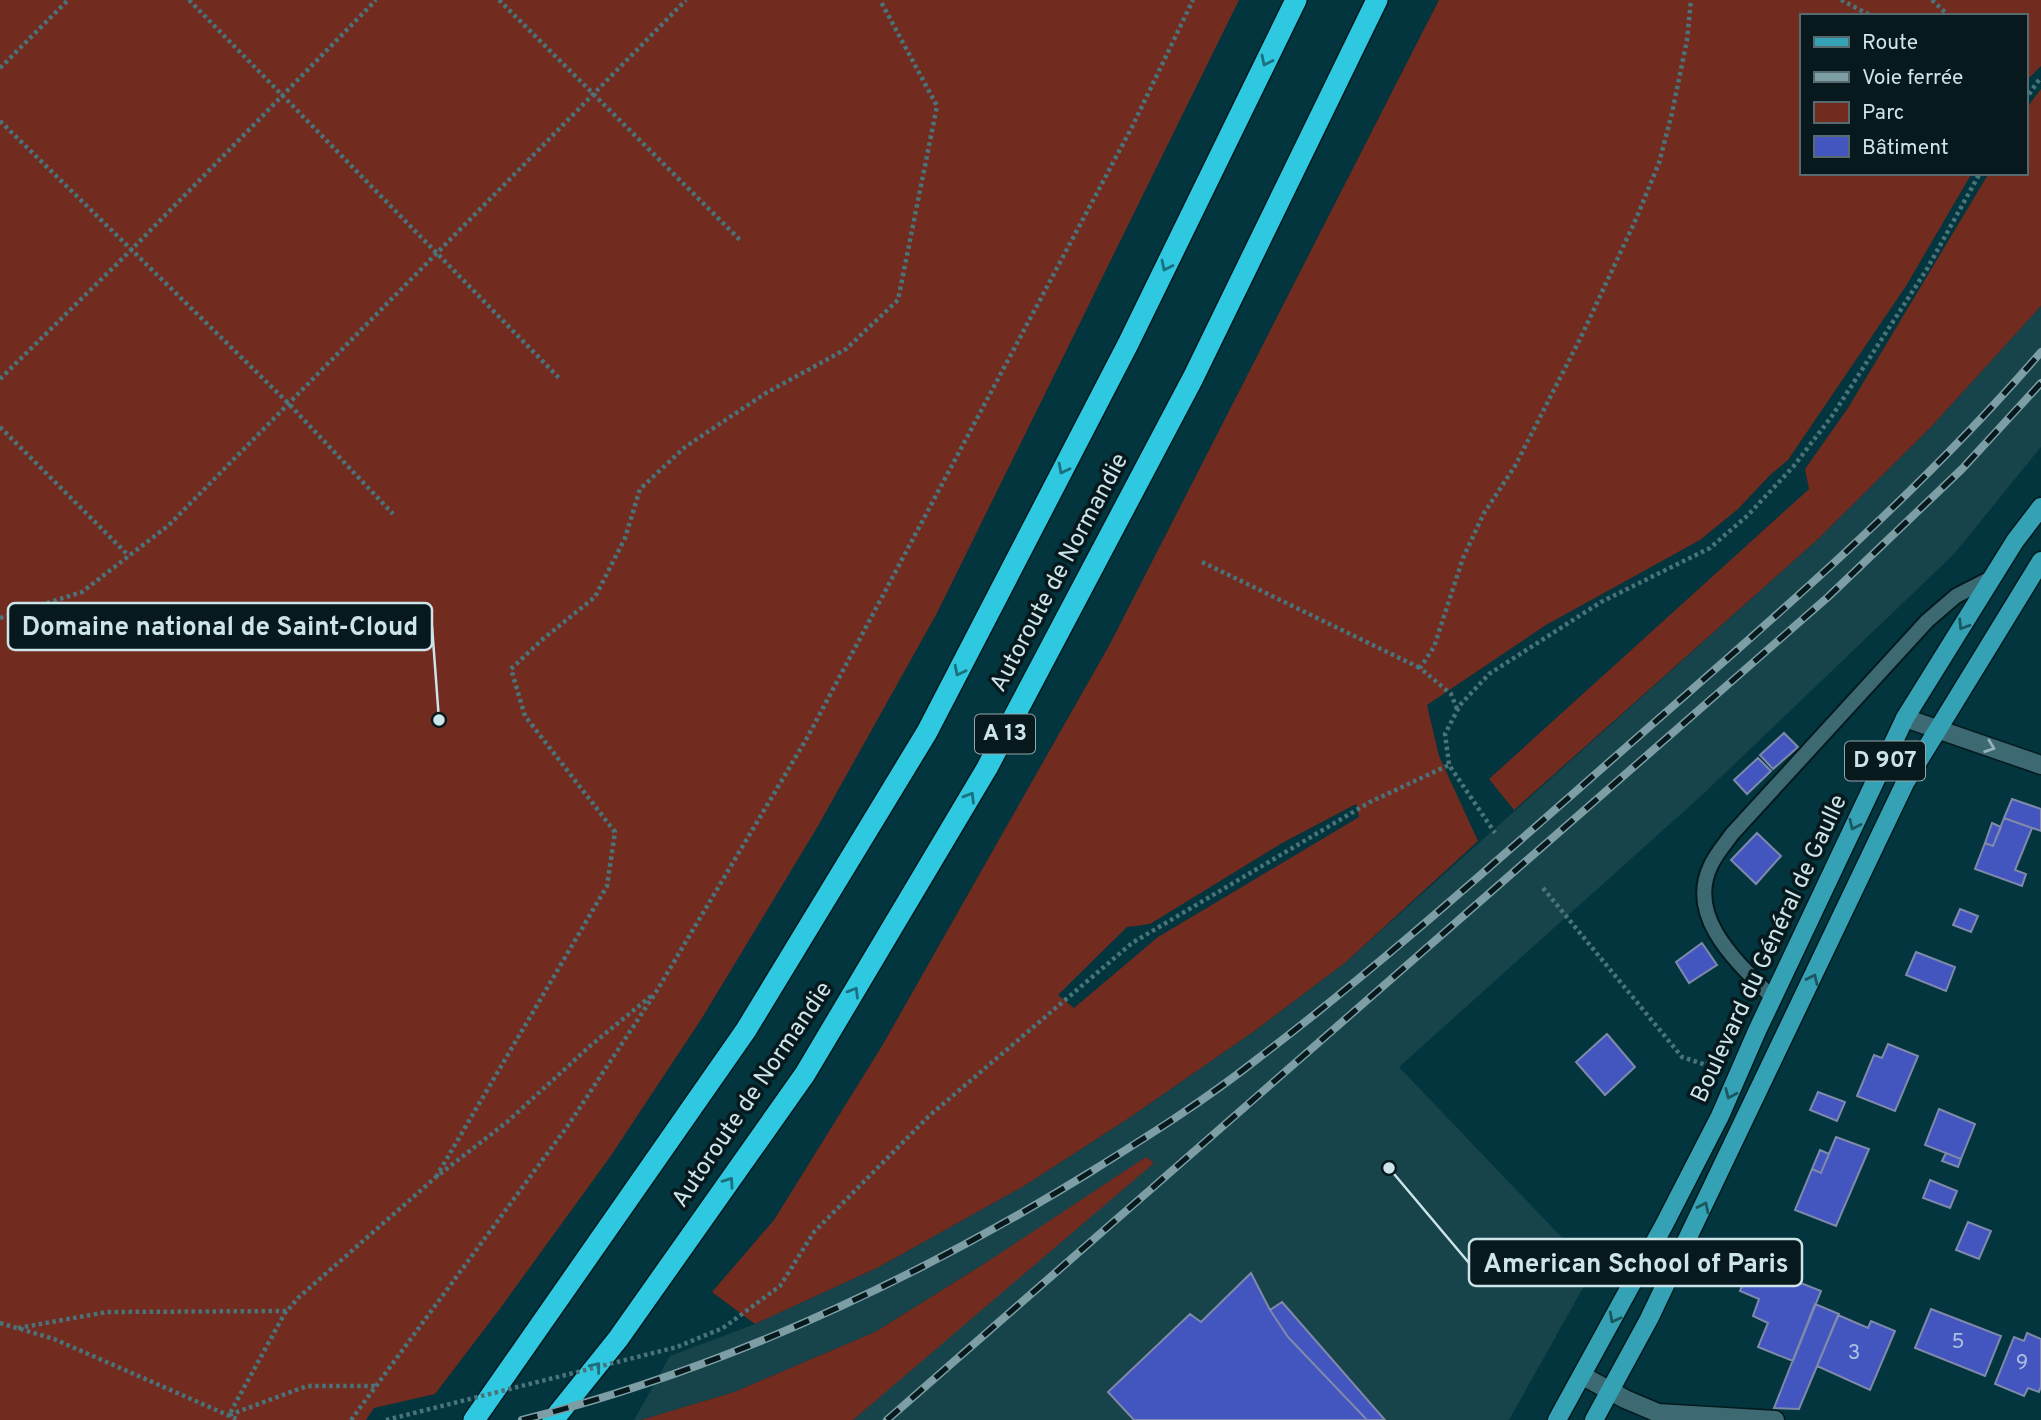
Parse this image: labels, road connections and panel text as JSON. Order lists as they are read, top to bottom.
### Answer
{
  "streets": {
    "highway": ["Autoroute de Normandie", "A 13"],
    "main road": ["D 907", "Boulevard du Général de Gaulle"]
  },
  "places": ["Domaine national de Saint-Cloud", "American School of Paris"],
  "house_numbers": ["5", "3", "9"],
  "legend": [
    "Route",
    "Voie ferrée",
    "Parc",
    "Bâtiment"
  ]
}
